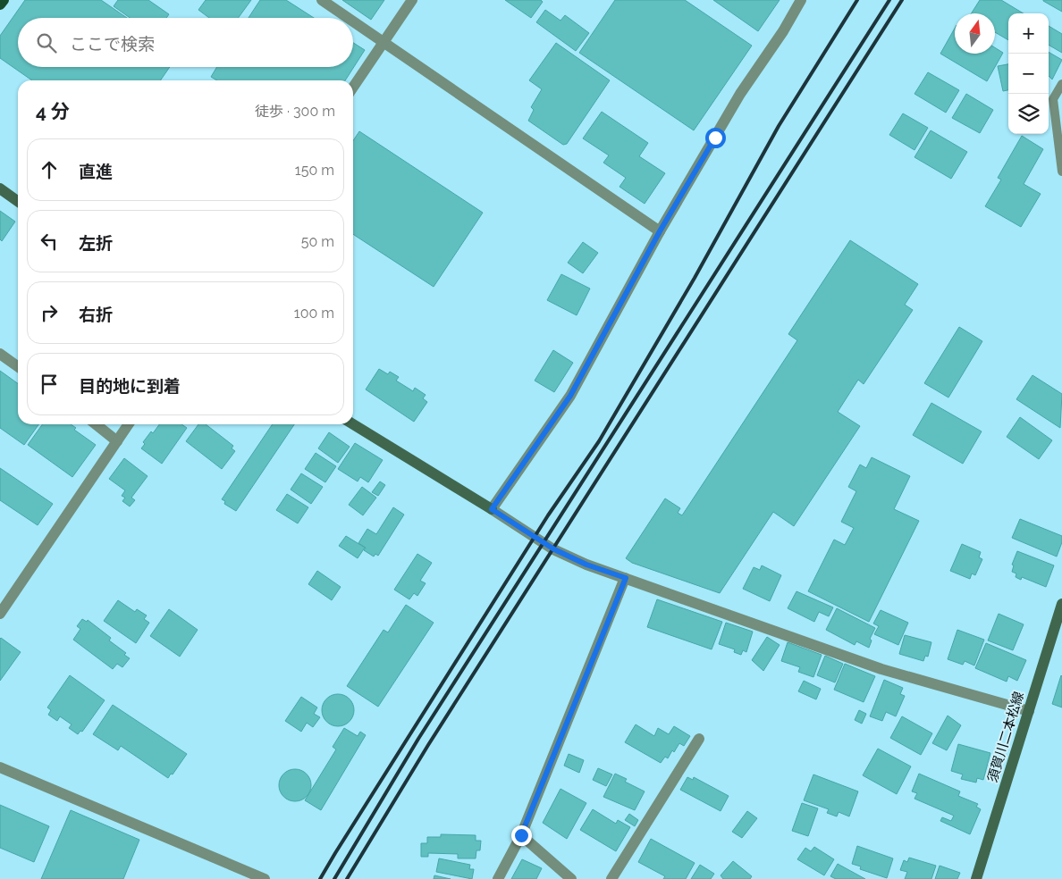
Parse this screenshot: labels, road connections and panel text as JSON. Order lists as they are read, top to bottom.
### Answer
{
  "streets": {
    "main road": ["須賀川二本松線"]
  },
  "north": "top",
  "page": {
    "map_buttons": ["+", "−"],
    "search": "ここで検索",
    "heading": ["4 分", "徒歩 · 300 m"],
    "list": [
      ["直進", "150 m"],
      ["左折", "50 m"],
      ["右折", "100 m"],
      "目的地に到着"
    ]
  }
}
